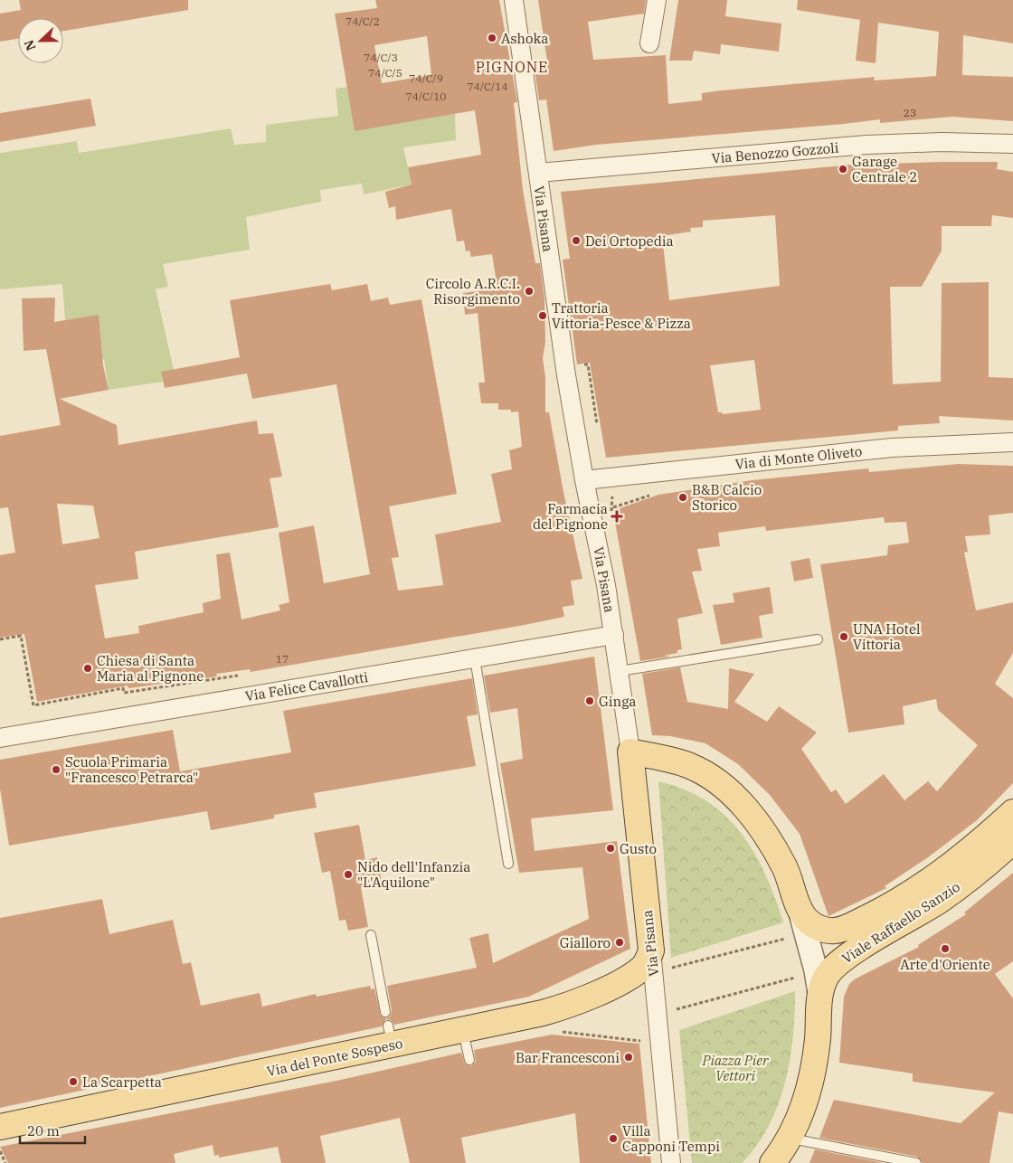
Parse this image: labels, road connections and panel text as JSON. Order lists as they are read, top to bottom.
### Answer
{
  "streets": {
    "main road": ["Via Pisana", "Viale Raffaello Sanzio", "Via del Ponte Sospeso"],
    "street": ["Via Benozzo Gozzoli", "Via di Monte Oliveto", "Via Felice Cavallotti"]
  },
  "crossings": [
    ["Via Benozzo Gozzoli", "Via Pisana"],
    ["Via Pisana", "Via di Monte Oliveto"],
    ["Via Pisana", "Via Felice Cavallotti"],
    ["Via Pisana", "Via del Ponte Sospeso"]
  ],
  "districts": ["PIGNONE"],
  "parks": ["Piazza Pier Vettori"],
  "places": {
    "other": [
      "Ashoka",
      "Garage Centrale 2",
      "Dei Ortopedia",
      "Circolo A.R.C.I. Risorgimento",
      "Trattoria Vittoria-Pesce & Pizza",
      "B&B Calcio Storico",
      "UNA Hotel Vittoria",
      "Chiesa di Santa Maria al Pignone",
      "Ginga",
      "Scuola Primaria \"Francesco Petrarca\"",
      "Gusto",
      "Nido dell'Infanzia \"L'Aquilone\"",
      "Gialloro",
      "Arte d'Oriente",
      "Bar Francesconi",
      "La Scarpetta",
      "Villa Capponi Tempi"
    ],
    "health": ["Farmacia del Pignone"]
  },
  "house_numbers": [
    "74/C/2",
    "74/C/3",
    "74/C/5",
    "74/C/9",
    "74/C/14",
    "74/C/10",
    "23",
    "17"
  ],
  "scale_bar": "20 m",
  "north": "left"
}
